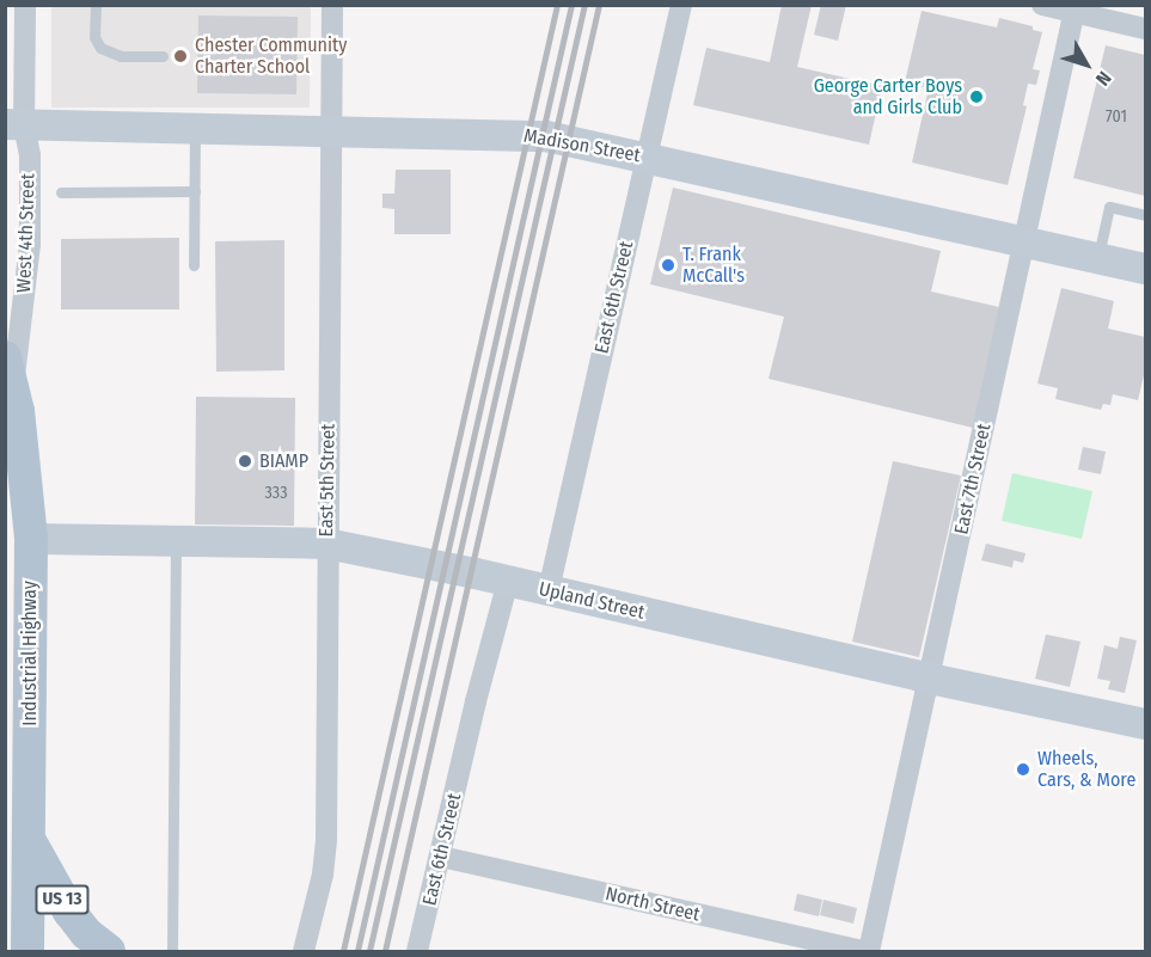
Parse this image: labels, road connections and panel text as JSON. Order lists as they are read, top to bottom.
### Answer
{
  "streets": {
    "main road": ["Industrial Highway", "US 13"],
    "street": [
      "Madison Street",
      "West 4th Street",
      "East 6th Street",
      "East 7th Street",
      "East 5th Street",
      "Upland Street",
      "North Street"
    ]
  },
  "crossings": [
    ["Madison Street", "West 4th Street"],
    ["Madison Street", "East 6th Street"],
    ["Madison Street", "East 7th Street"],
    ["Madison Street", "East 5th Street"],
    ["West 4th Street", "Industrial Highway"],
    ["East 6th Street", "Upland Street"],
    ["East 6th Street", "North Street"],
    ["East 7th Street", "Upland Street"],
    ["East 7th Street", "North Street"],
    ["East 5th Street", "Upland Street"],
    ["Upland Street", "Industrial Highway"],
    ["Industrial Highway", "US 13"]
  ],
  "places": [
    "Chester Community Charter School",
    "George Carter Boys and Girls Club",
    "T. Frank McCall's",
    "BIAMP",
    "Wheels, Cars, & More"
  ],
  "house_numbers": ["701", "333"],
  "north": "bottom right"
}
